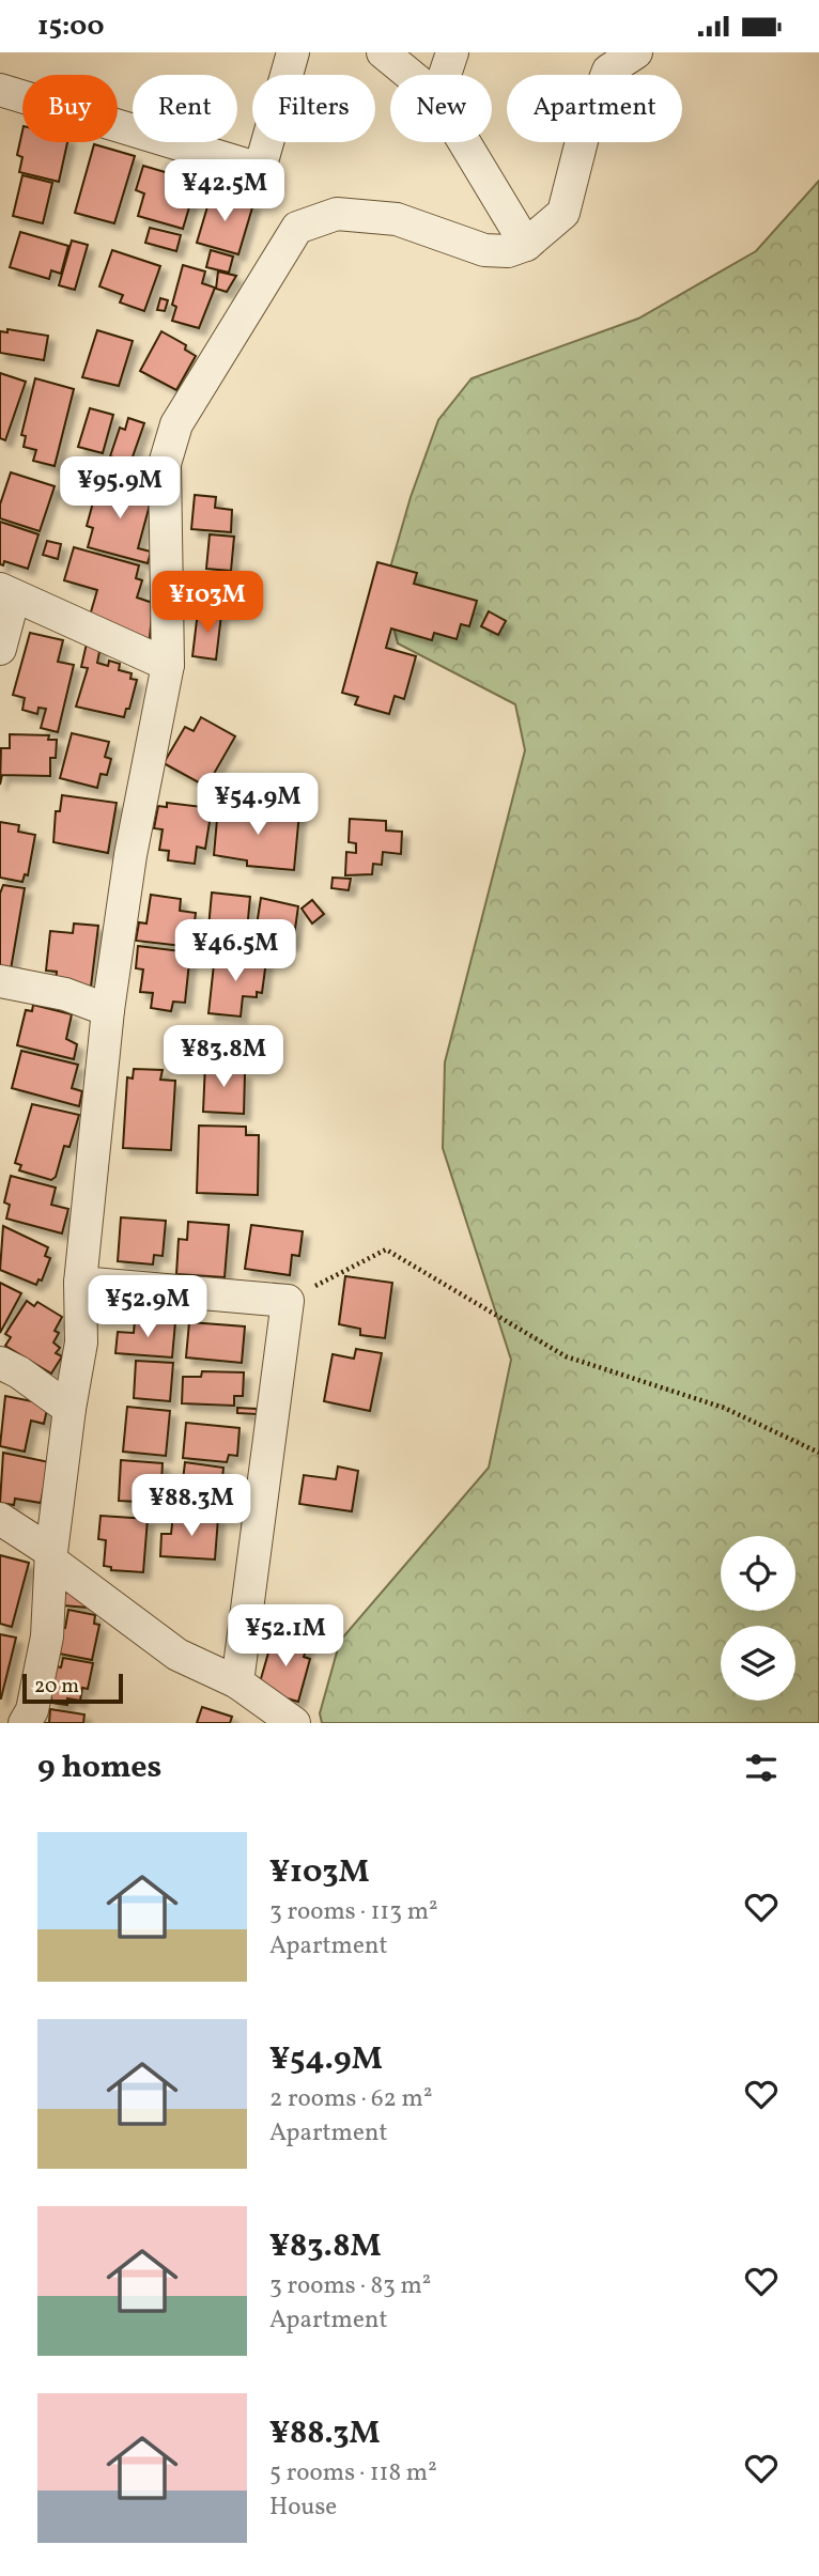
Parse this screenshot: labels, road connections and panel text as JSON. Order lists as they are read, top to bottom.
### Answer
{
  "scale_bar": "20 m",
  "page": {
    "status": "15:00",
    "chip": [
      "Buy",
      "Rent",
      "Filters",
      "New",
      "Apartment"
    ],
    "price": [
      "¥42.5M",
      "¥95.9M",
      "¥103M",
      "¥54.9M",
      "¥46.5M",
      "¥83.8M",
      "¥52.9M",
      "¥88.3M",
      "¥52.1M"
    ],
    "scale": "20 m",
    "heading": "9 homes",
    "list": [
      {
        "name": "¥103M",
        "note": "3 rooms · 113 m² · Apartment"
      },
      {
        "name": "¥54.9M",
        "note": "2 rooms · 62 m² · Apartment"
      },
      {
        "name": "¥83.8M",
        "note": "3 rooms · 83 m² · Apartment"
      },
      {
        "name": "¥88.3M",
        "note": "5 rooms · 118 m² · House"
      }
    ]
  }
}
